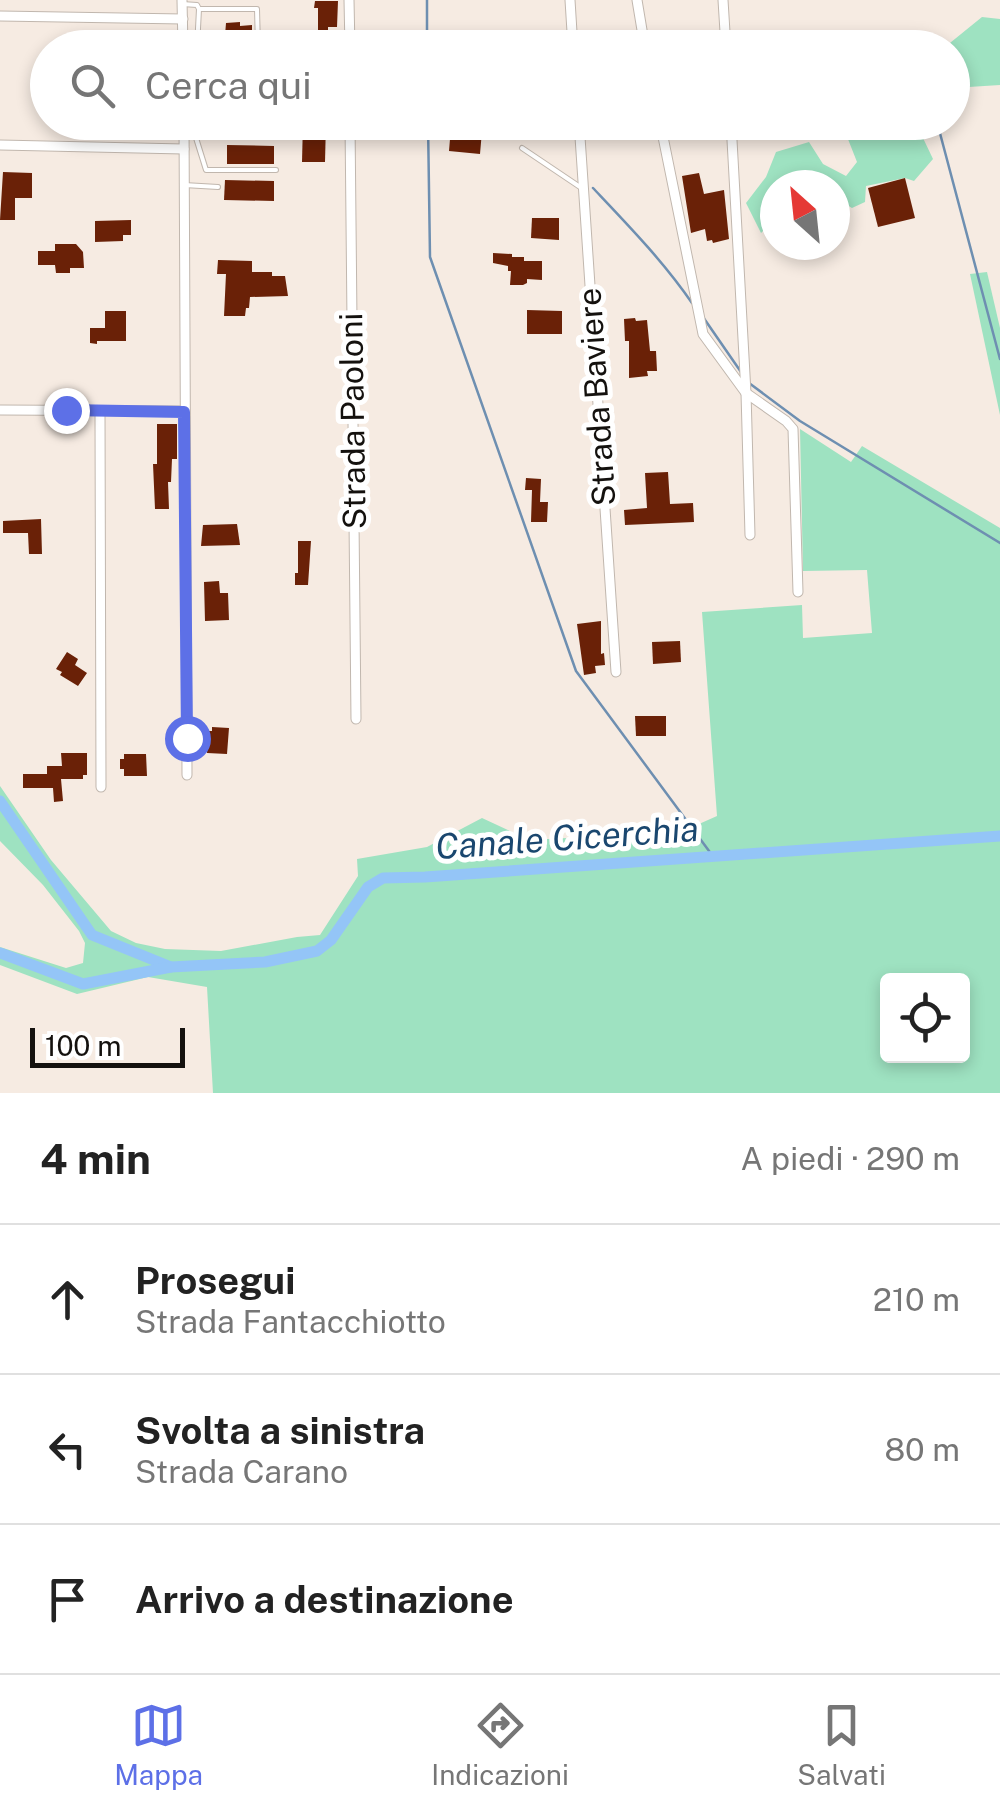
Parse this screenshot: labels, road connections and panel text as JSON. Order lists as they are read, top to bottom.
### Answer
{
  "streets": {
    "street": ["Strada Baviere", "Strada Paoloni"]
  },
  "water": ["Canale Cicerchia"],
  "scale_bar": "100 m",
  "north": "top left",
  "page": {
    "search": "Cerca qui",
    "scale": "100 m",
    "heading": ["4 min", "A piedi · 290 m"],
    "list": [
      ["Prosegui", "Strada Fantacchiotto", "210 m"],
      ["Svolta a sinistra", "Strada Carano", "80 m"],
      "Arrivo a destinazione"
    ],
    "nav": ["Mappa", "Indicazioni", "Salvati"]
  }
}
